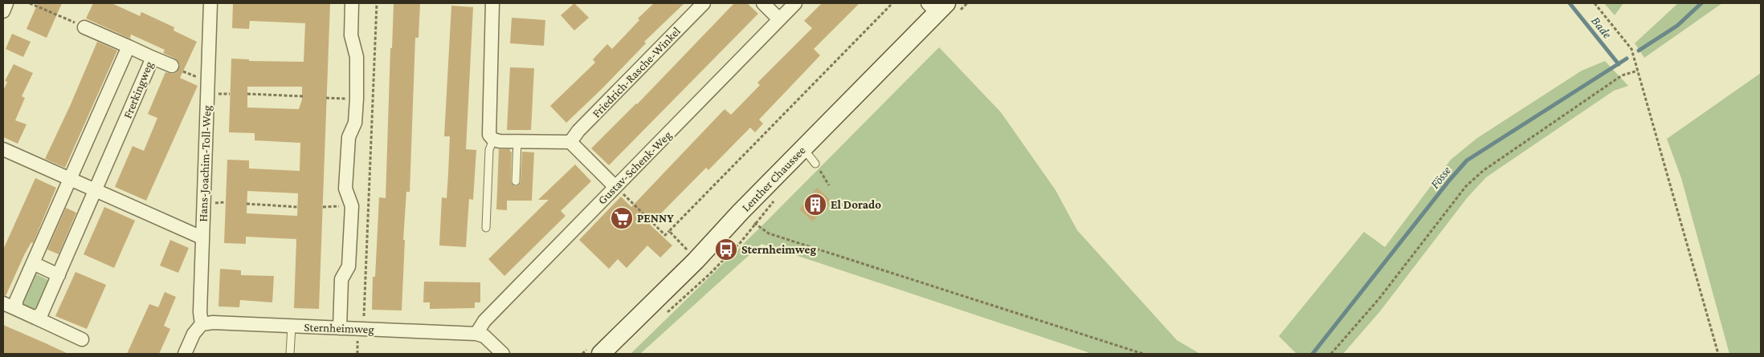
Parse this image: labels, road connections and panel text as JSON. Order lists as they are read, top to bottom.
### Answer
{
  "streets": {
    "street": [
      "Friedrich-Rasche-Winkel",
      "Frerkingweg",
      "Hans-Joachim-Toll-Weg",
      "Gustav-Schenk-Weg",
      "Lenther Chaussee",
      "Sternheimweg"
    ]
  },
  "crossings": [
    ["Hans-Joachim-Toll-Weg", "Sternheimweg"],
    ["Gustav-Schenk-Weg", "Sternheimweg"]
  ],
  "water": ["Bade", "Fösse"],
  "places": {
    "building": ["El Dorado"],
    "supermarket": ["PENNY"],
    "bus stop": ["Sternheimweg"]
  }
}
